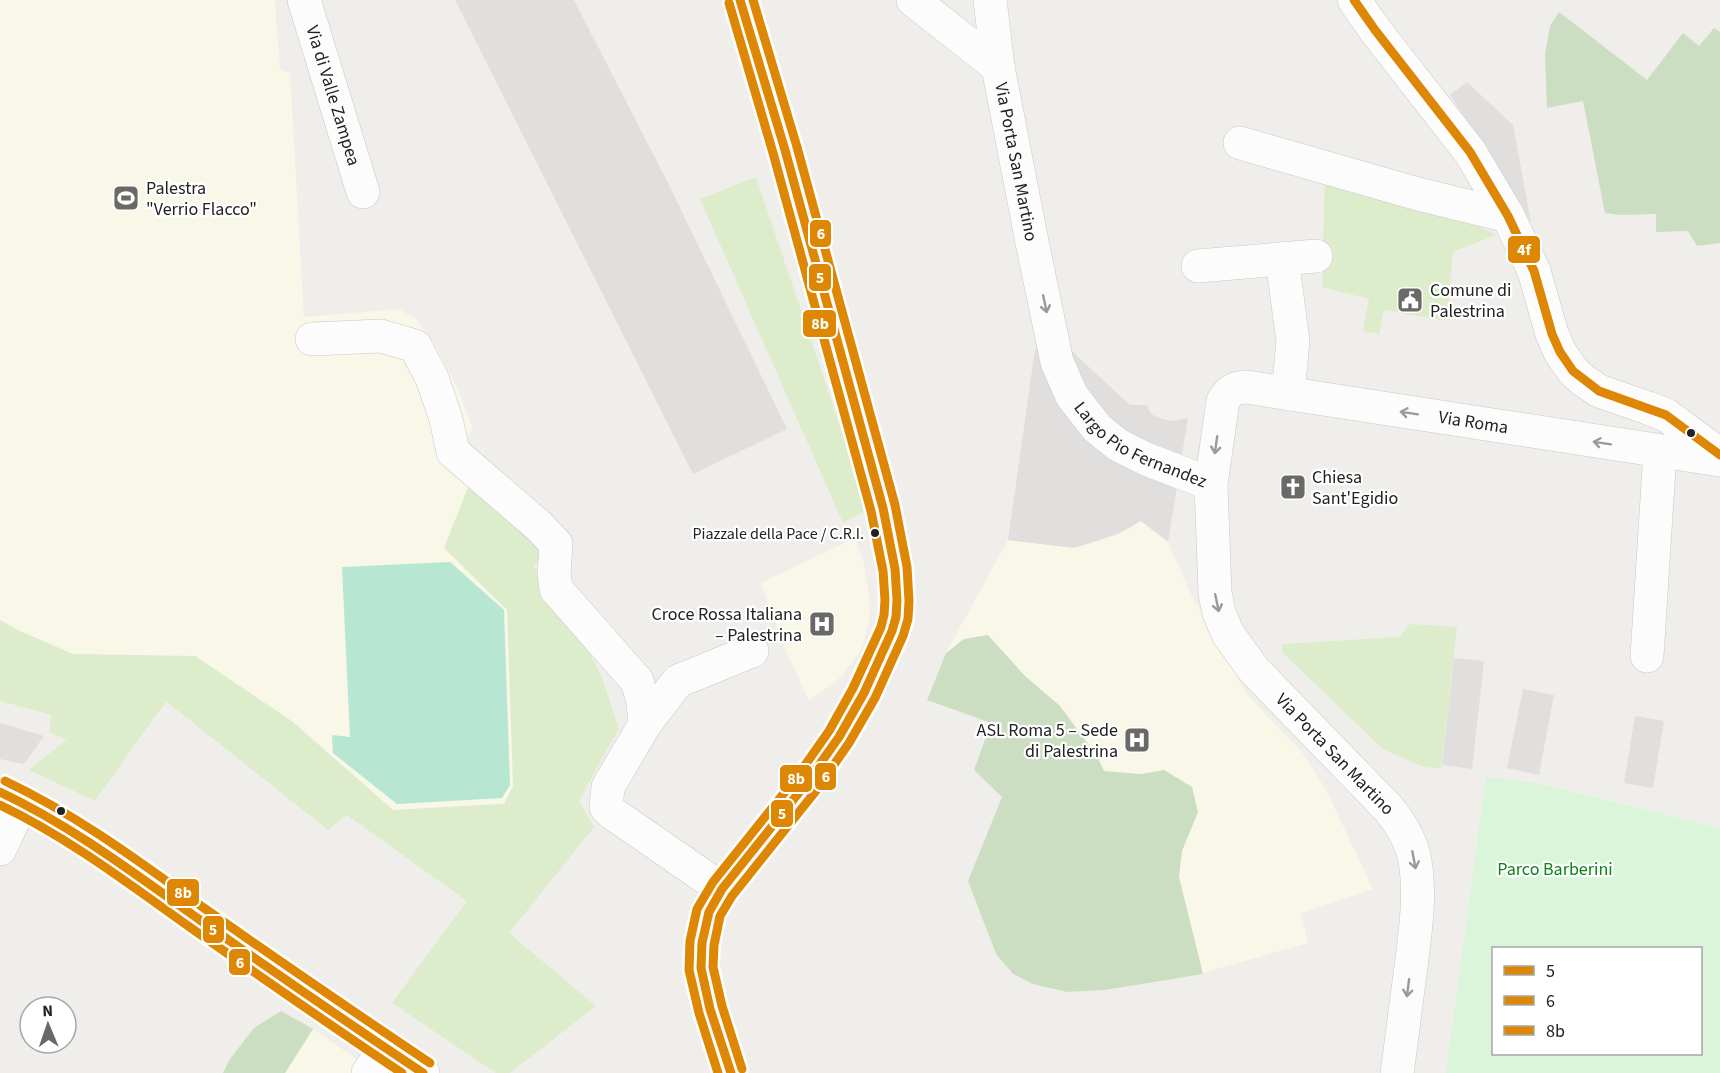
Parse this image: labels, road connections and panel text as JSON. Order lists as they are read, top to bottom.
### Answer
{
  "streets": {
    "street": [
      "Via di Valle Zampea",
      "Via Porta San Martino",
      "Via Roma",
      "Largo Pio Fernandez"
    ]
  },
  "crossings": [
    ["Via Porta San Martino", "Largo Pio Fernandez"],
    ["Via Roma", "Largo Pio Fernandez"]
  ],
  "one_way": ["Via Porta San Martino"],
  "parks": ["Parco Barberini"],
  "places": {
    "sports": ["Palestra \"Verrio Flacco\""],
    "public building": ["Comune di Palestrina"],
    "church": ["Chiesa Sant'Egidio"],
    "other": ["Piazzale della Pace / C.R.I."],
    "hospital": ["Croce Rossa Italiana – Palestrina", "ASL Roma 5 – Sede di Palestrina"]
  },
  "lines": [
    "transit line 5",
    "transit line 6",
    "transit line 4f",
    "transit line 8b"
  ],
  "legend": ["5", "6", "8b"],
  "north": "top"
}
